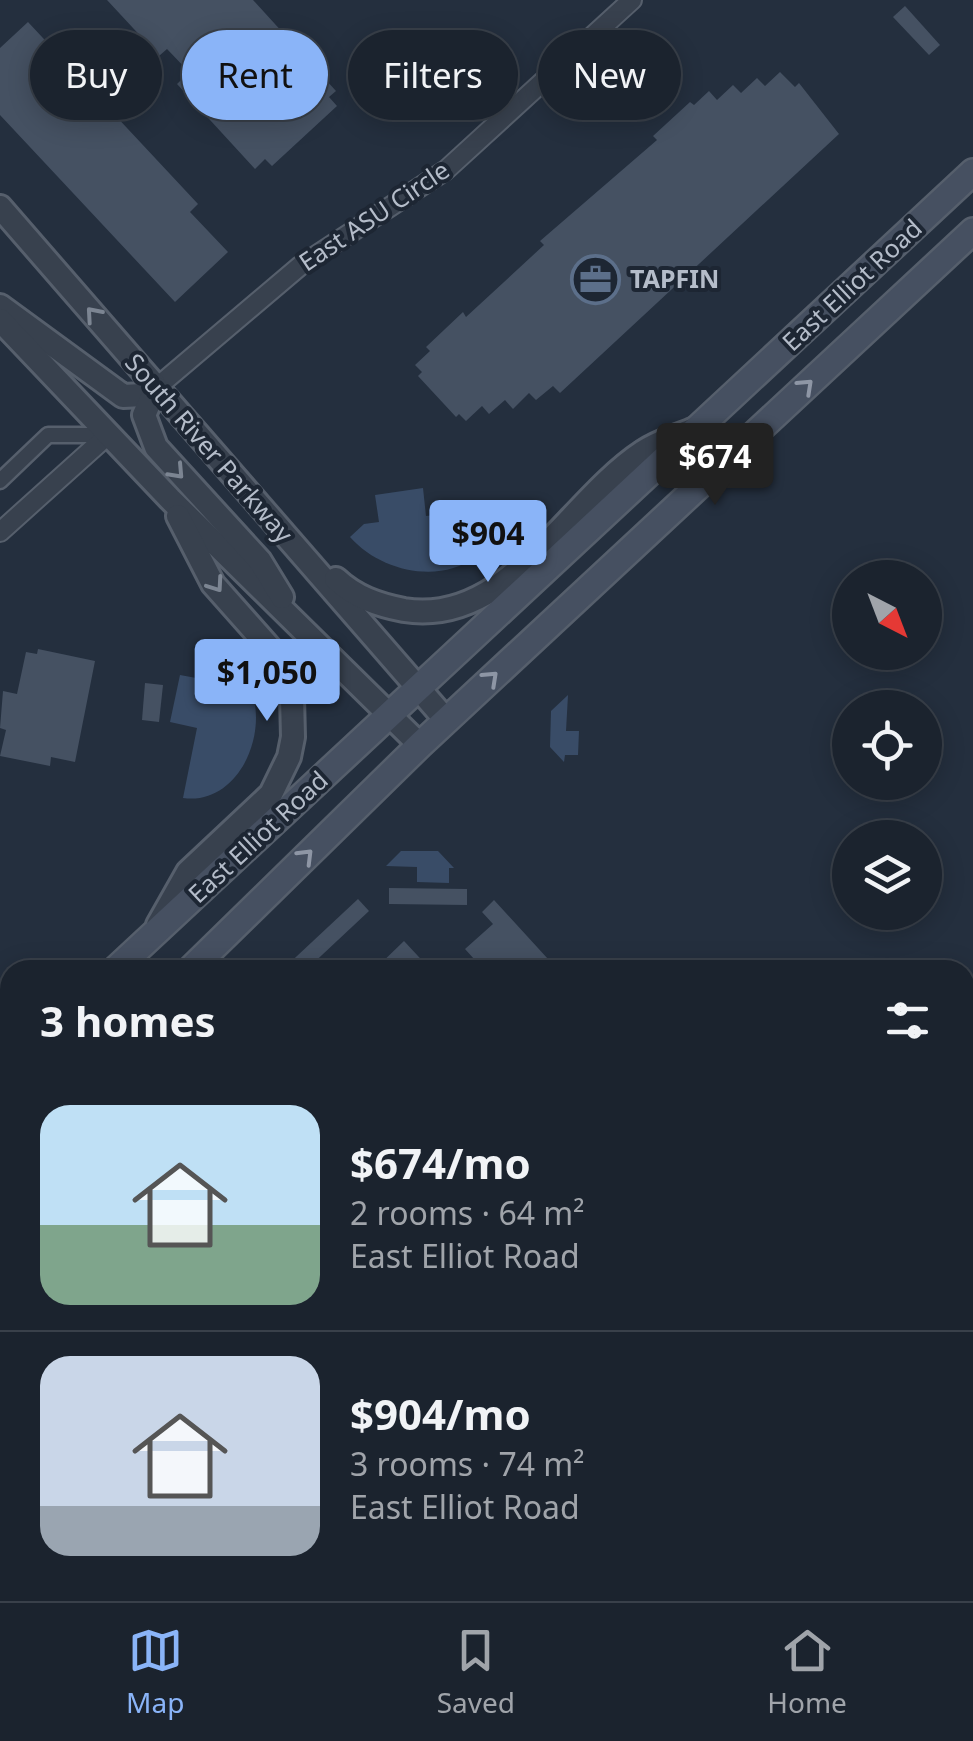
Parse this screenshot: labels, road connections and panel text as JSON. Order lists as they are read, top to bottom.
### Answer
{
  "streets": {
    "main road": ["East Elliot Road"],
    "street": ["East ASU Circle", "South River Parkway"]
  },
  "crossings": [
    ["East ASU Circle", "South River Parkway"],
    ["East Elliot Road", "South River Parkway"]
  ],
  "places": {
    "office": ["TAPFIN"]
  },
  "north": "bottom right",
  "page": {
    "chip": [
      "Buy",
      "Rent",
      "Filters",
      "New"
    ],
    "price": ["$674", "$904", "$1,050"],
    "heading": "3 homes",
    "list": [
      {
        "name": "$674/mo",
        "note": "2 rooms · 64 m² · East Elliot Road"
      },
      {
        "name": "$904/mo",
        "note": "3 rooms · 74 m² · East Elliot Road"
      }
    ],
    "tabs": ["Map", "Saved", "Home"]
  }
}
